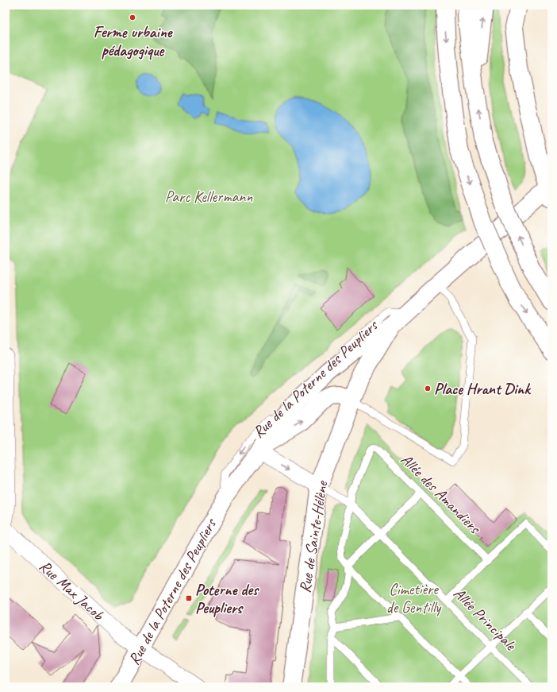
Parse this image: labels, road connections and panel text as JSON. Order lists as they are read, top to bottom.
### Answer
{
  "streets": {
    "main road": ["Rue de la Poterne des Peupliers", "Rue de Sainte-Hélène"],
    "street": ["Rue Max Jacob"],
    "lane": ["Allée des Amandiers", "Allée Principale"]
  },
  "crossings": [
    ["Rue de la Poterne des Peupliers", "Rue de Sainte-Hélène"],
    ["Rue de la Poterne des Peupliers", "Rue Max Jacob"],
    ["Allée des Amandiers", "Allée Principale"],
    ["Rue de Sainte-Hélène", "Allée Principale"]
  ],
  "parks": ["Parc Kellermann", "Cimetière de Gentilly"],
  "places": {
    "other": ["Ferme urbaine pédagogique", "Place Hrant Dink"],
    "transit": ["Poterne des Peupliers"]
  }
}
